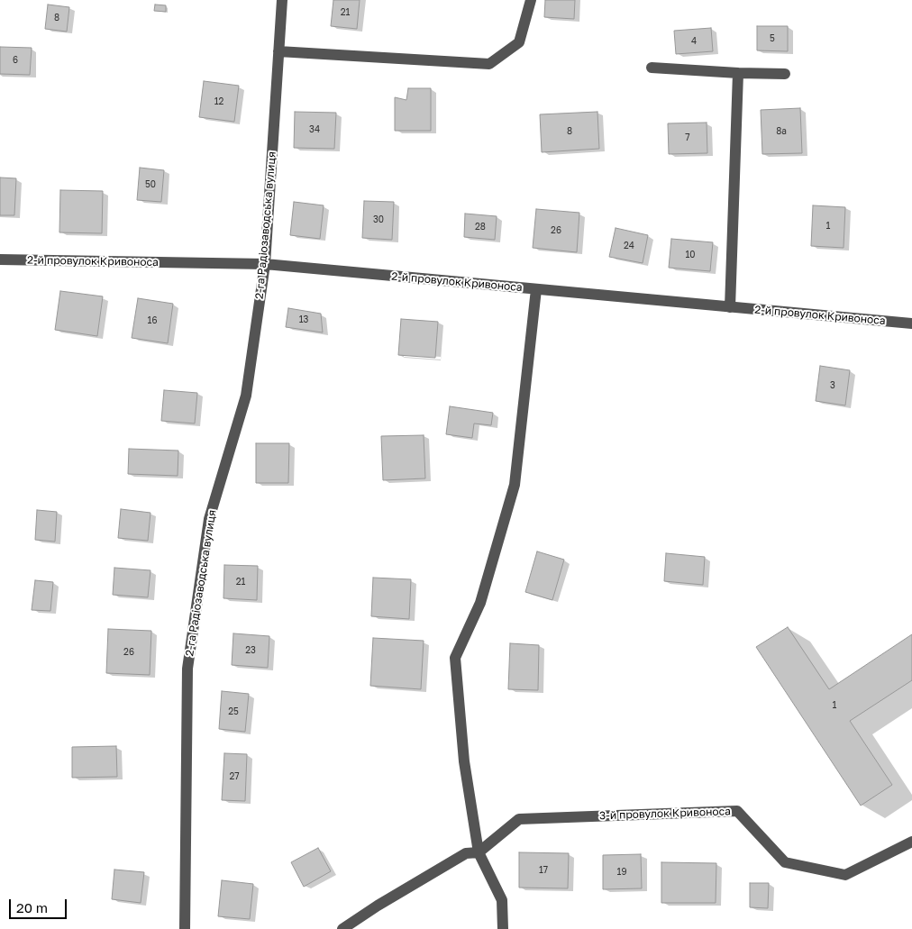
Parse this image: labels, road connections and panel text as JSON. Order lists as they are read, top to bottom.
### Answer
{
  "streets": {
    "street": ["2-га Радіозаводська вулиця", "2-й провулок Кривоноса", "3-й провулок Кривоноса"]
  },
  "crossings": [
    ["2-га Радіозаводська вулиця", "2-й провулок Кривоноса"]
  ],
  "house_numbers": [
    "21",
    "8",
    "5",
    "4",
    "6",
    "12",
    "34",
    "8",
    "8а",
    "7",
    "50",
    "30",
    "1",
    "28",
    "26",
    "24",
    "10",
    "13",
    "16",
    "3",
    "21",
    "23",
    "26",
    "1",
    "25",
    "27",
    "17",
    "19"
  ],
  "scale_bar": "20 m"
}
